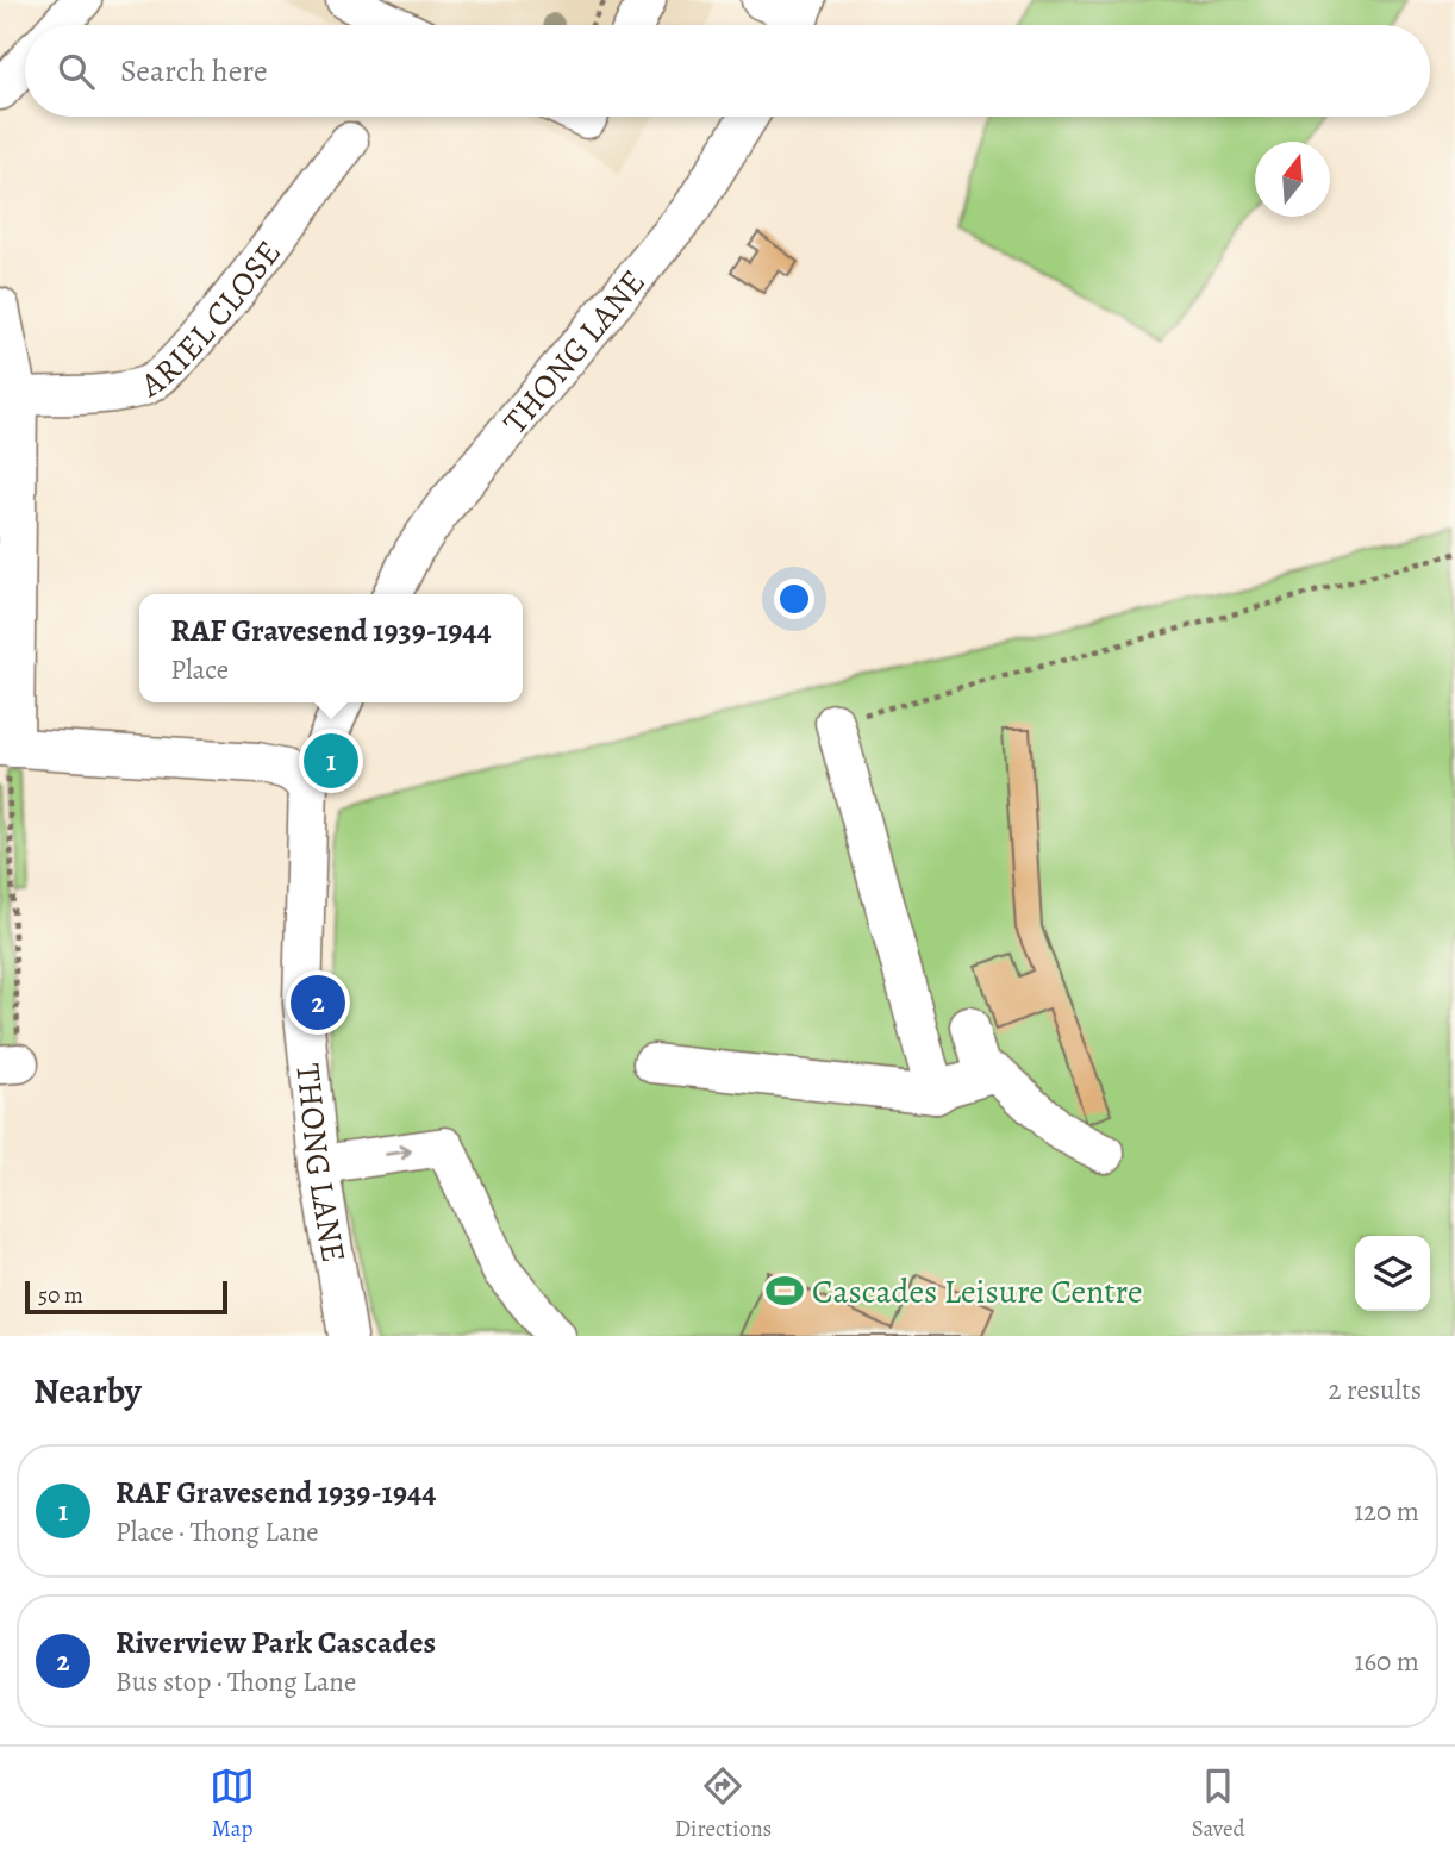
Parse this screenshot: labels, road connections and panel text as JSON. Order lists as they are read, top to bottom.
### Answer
{
  "streets": {
    "street": ["ARIEL CLOSE", "THONG LANE"]
  },
  "places": {
    "sports": ["Cascades Leisure Centre"]
  },
  "scale_bar": "50 m",
  "north": "top",
  "page": {
    "search": "Search here",
    "popup": ["RAF Gravesend 1939-1944", "Place"],
    "pins": ["1", "2"],
    "scale": "50 m",
    "heading": ["Nearby", "2 results"],
    "list": [
      {
        "mark": "1",
        "name": "RAF Gravesend 1939-1944",
        "note": "Place · Thong Lane",
        "value": "120 m"
      },
      {
        "mark": "2",
        "name": "Riverview Park Cascades",
        "note": "Bus stop · Thong Lane",
        "value": "160 m"
      }
    ],
    "nav": ["Map", "Directions", "Saved"]
  }
}
